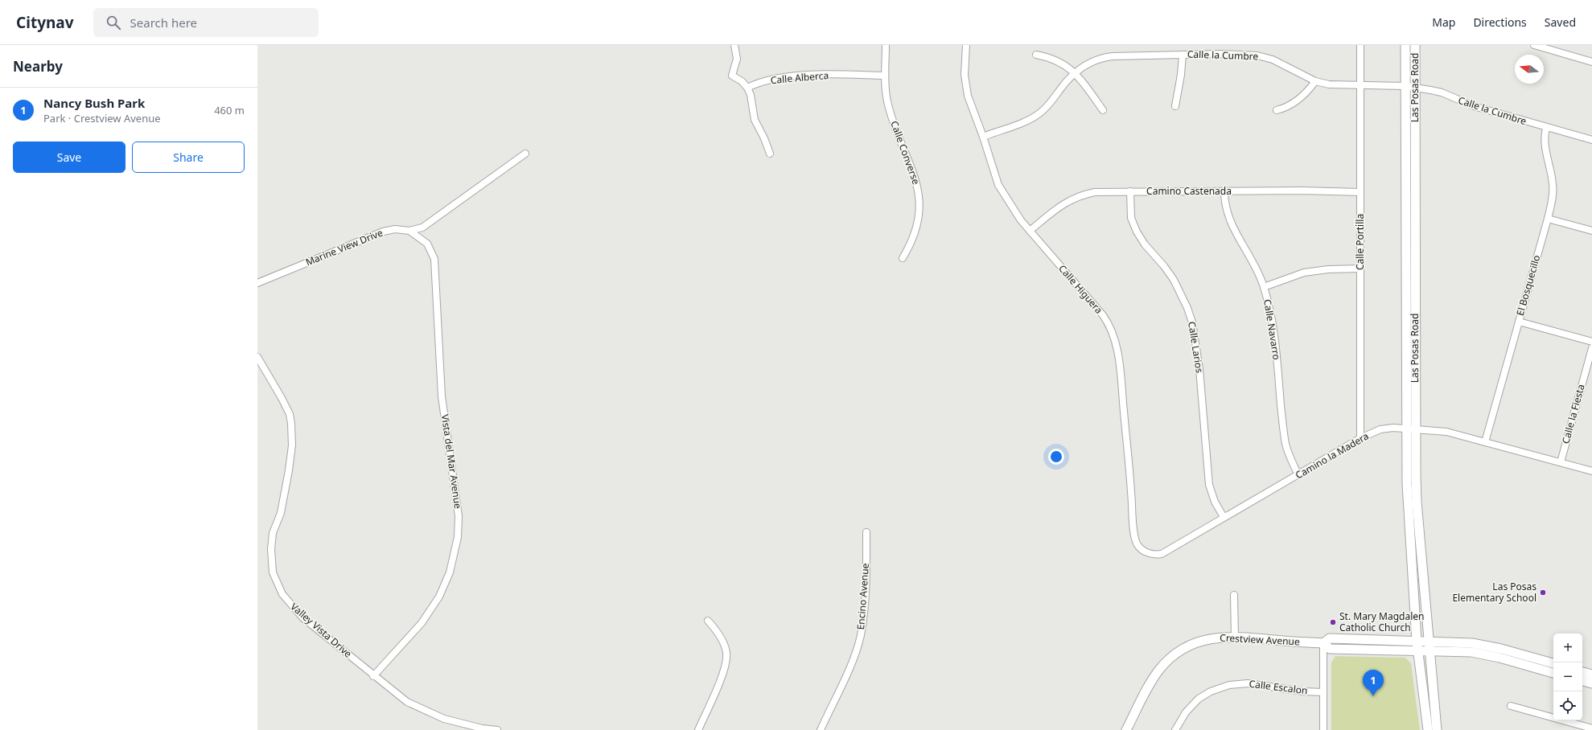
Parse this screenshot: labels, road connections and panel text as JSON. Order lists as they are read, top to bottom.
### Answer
{
  "streets": {
    "main road": ["Las Posas Road", "Crestview Avenue"],
    "street": [
      "Calle la Cumbre",
      "Calle Alberca",
      "Calle Converse",
      "Camino Castenada",
      "Calle Portilla",
      "Marine View Drive",
      "El Bosquecillo",
      "Calle Higuera",
      "Calle Navarro",
      "Calle Larios",
      "Calle la Fiesta",
      "Camino la Madera",
      "Vista del Mar Avenue",
      "Encino Avenue",
      "Valley Vista Drive",
      "Calle Escalon"
    ]
  },
  "crossings": [
    ["Calle la Cumbre", "Las Posas Road"],
    ["Calle la Cumbre", "Calle Portilla"],
    ["Calle la Cumbre", "El Bosquecillo"],
    ["Calle la Cumbre", "Calle Higuera"],
    ["Calle Alberca", "Calle Converse"],
    ["Las Posas Road", "Camino la Madera"],
    ["Las Posas Road", "Crestview Avenue"],
    ["Camino Castenada", "Calle Portilla"],
    ["Camino Castenada", "Calle Higuera"],
    ["Camino Castenada", "Calle Navarro"],
    ["Camino Castenada", "Calle Larios"],
    ["Calle Portilla", "Camino la Madera"],
    ["Marine View Drive", "Vista del Mar Avenue"],
    ["El Bosquecillo", "Camino la Madera"],
    ["Calle Higuera", "Camino la Madera"],
    ["Calle Navarro", "Camino la Madera"],
    ["Calle Larios", "Camino la Madera"],
    ["Calle la Fiesta", "Camino la Madera"],
    ["Vista del Mar Avenue", "Valley Vista Drive"]
  ],
  "places": ["Las Posas Elementary School", "St. Mary Magdalen Catholic Church"],
  "north": "left",
  "page": {
    "header": "Citynav",
    "search": "Search here",
    "nav": ["Map", "Directions", "Saved"],
    "heading": "Nearby",
    "list": [
      {
        "mark": "1",
        "name": "Nancy Bush Park",
        "note": "Park · Crestview Avenue",
        "value": "460 m"
      }
    ],
    "buttons": ["Save", "Share"],
    "map_buttons": ["+", "−"],
    "pins": "1"
  }
}
